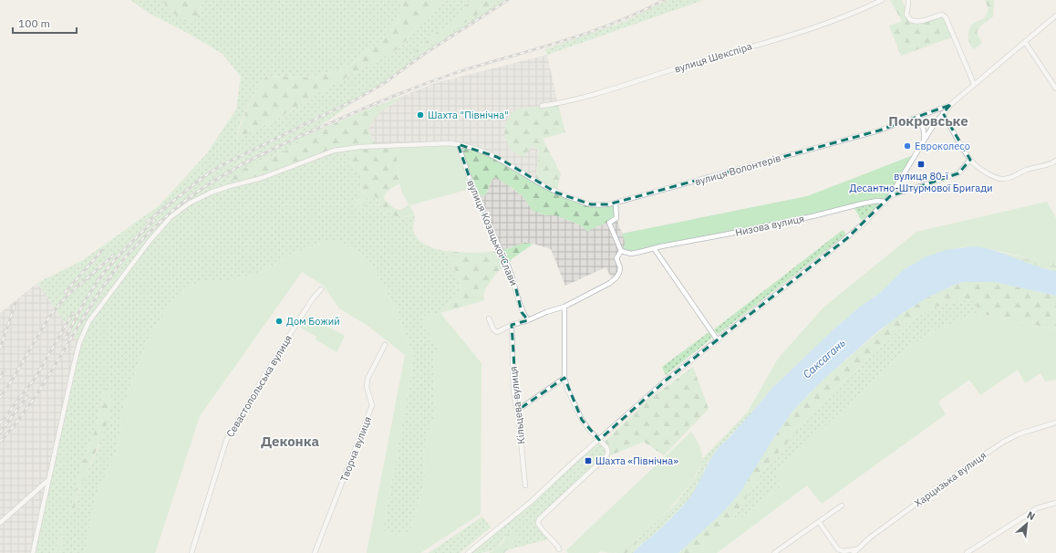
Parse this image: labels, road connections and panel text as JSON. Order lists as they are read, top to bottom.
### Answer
{
  "streets": {
    "street": [
      "вулиця Шекспіра",
      "вулиця Волонтерів",
      "Низова вулиця",
      "вулиця Козацької Слави",
      "Севастопольська вулиця",
      "Кільцева вулиця",
      "Творча вулиця",
      "Харцизька вулиця"
    ]
  },
  "crossings": [
    ["вулиця Волонтерів", "вулиця Козацької Слави"]
  ],
  "districts": ["Покровське", "Деконка"],
  "water": ["Саксагань"],
  "places": {
    "other": ["Шахта \"Північна\"", "Евроколесо", "Дом Божий"],
    "transit": ["вулиця 80-ї Десантно-Штурмової Бригади", "Шахта «Північна»"]
  },
  "scale_bar": "100 m",
  "north": "top right"
}
